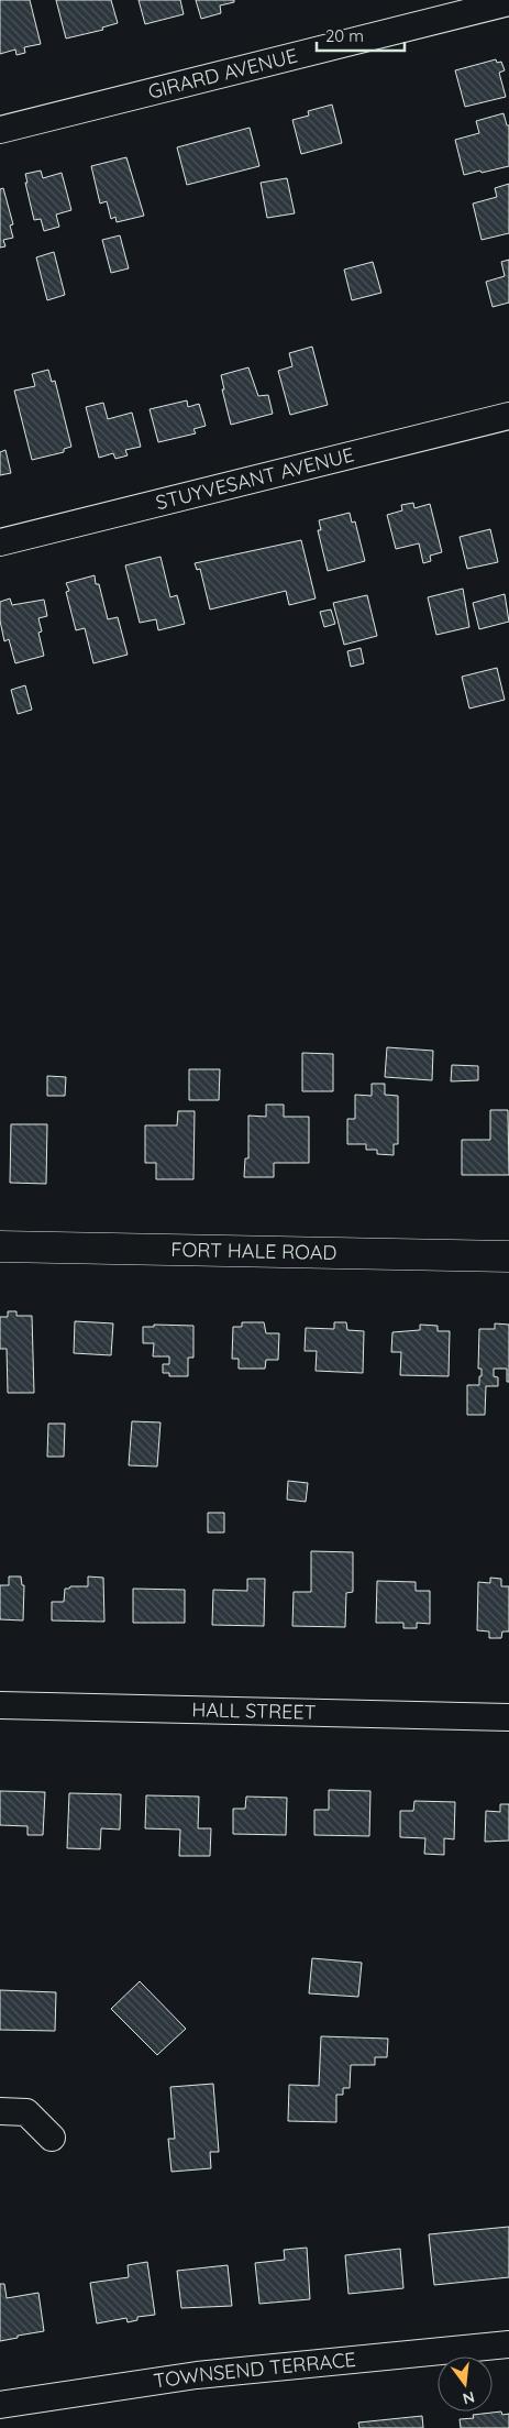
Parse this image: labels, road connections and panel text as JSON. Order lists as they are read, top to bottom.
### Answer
{
  "streets": {
    "street": [
      "GIRARD AVENUE",
      "STUYVESANT AVENUE",
      "FORT HALE ROAD",
      "HALL STREET",
      "TOWNSEND TERRACE"
    ]
  },
  "scale_bar": "20 m",
  "north": "bottom"
}
